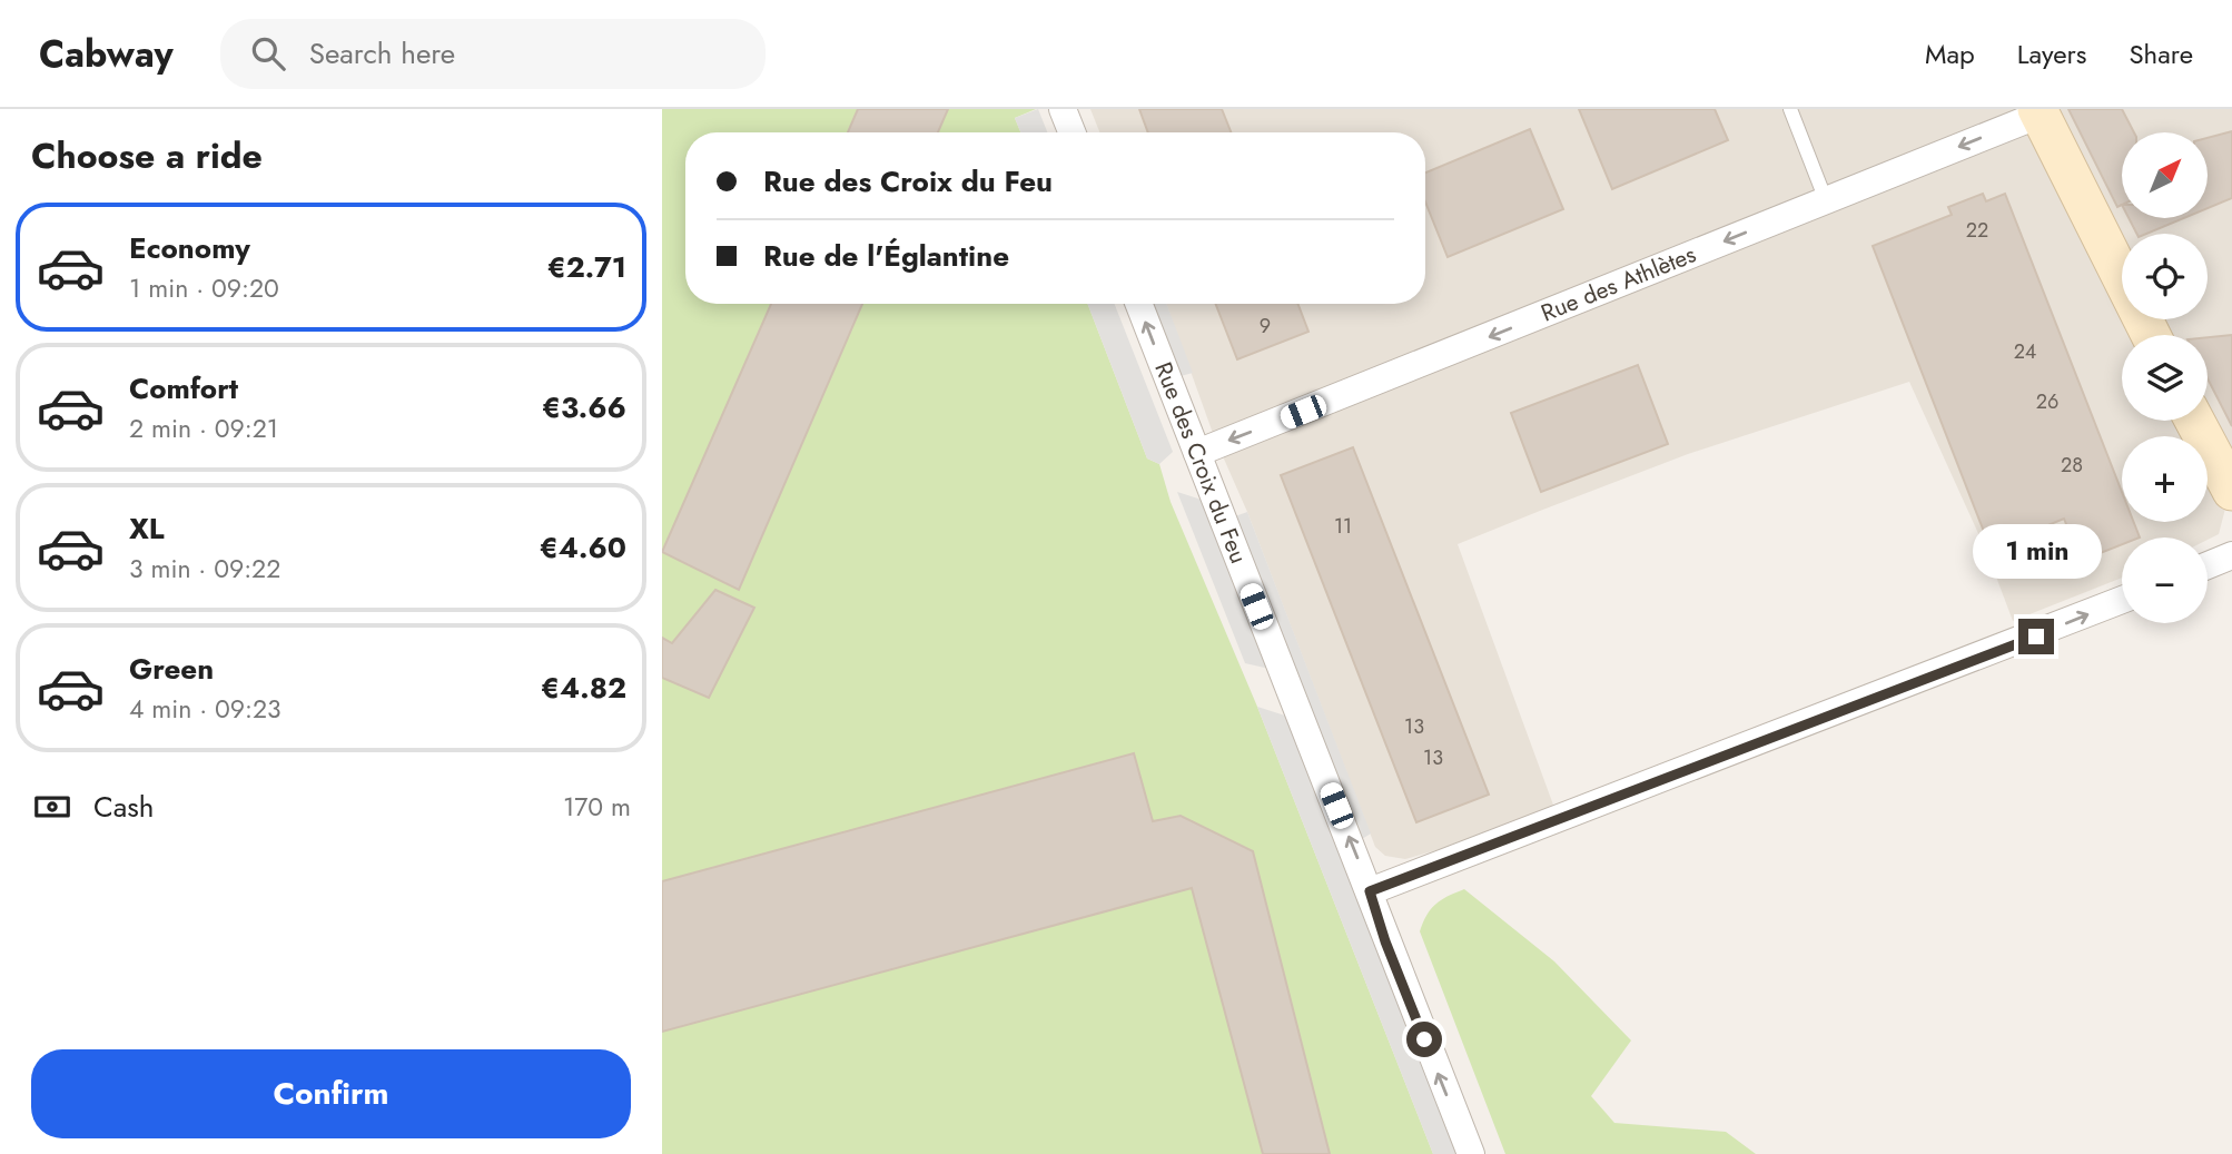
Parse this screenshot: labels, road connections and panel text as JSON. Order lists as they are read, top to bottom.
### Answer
{
  "streets": {
    "street": ["Rue des Athlètes", "Rue des Croix du Feu"]
  },
  "crossings": [
    ["Rue des Athlètes", "Rue des Croix du Feu"]
  ],
  "one_way": ["Rue des Athlètes", "Rue des Croix du Feu"],
  "house_numbers": [
    "22",
    "9",
    "24",
    "26",
    "28",
    "11",
    "13",
    "13"
  ],
  "north": "top right",
  "page": {
    "header": "Cabway",
    "search": "Search here",
    "nav": ["Map", "Layers", "Share"],
    "heading": "Choose a ride",
    "map_buttons": ["+", "−"],
    "banner": ["Rue des Croix du Feu", "Rue de l'Églantine"],
    "list": [
      {
        "name": "Economy",
        "note": "1 min · 09:20",
        "value": "€2.71"
      },
      {
        "name": "Comfort",
        "note": "2 min · 09:21",
        "value": "€3.66"
      },
      {
        "name": "XL",
        "note": "3 min · 09:22",
        "value": "€4.60"
      },
      {
        "name": "Green",
        "note": "4 min · 09:23",
        "value": "€4.82"
      }
    ],
    "bubble": "1 min",
    "pay": ["Cash", "170 m"],
    "buttons": "Confirm"
  }
}
